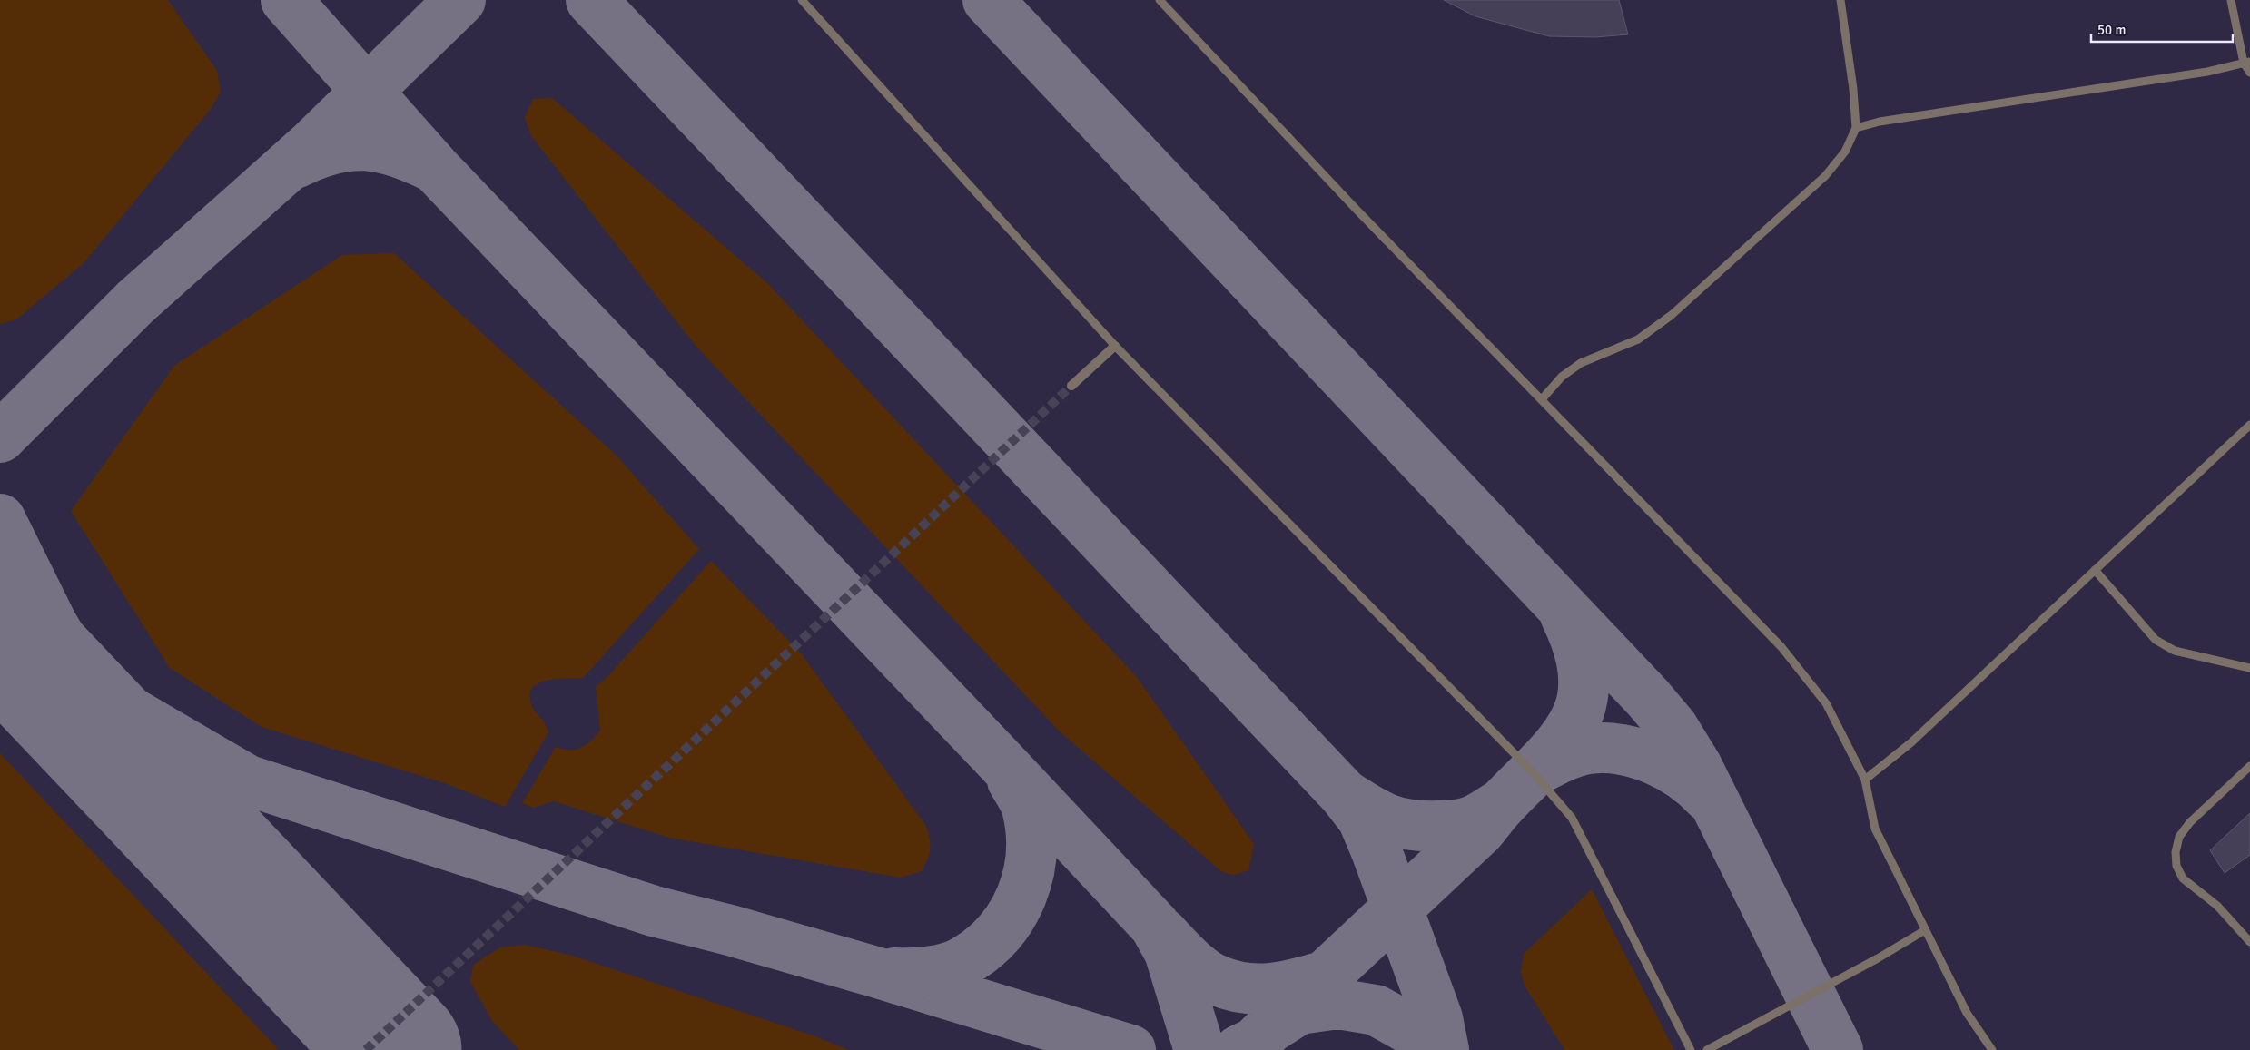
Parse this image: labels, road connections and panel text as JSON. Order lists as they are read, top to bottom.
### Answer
{
  "scale_bar": "50 m"
}
